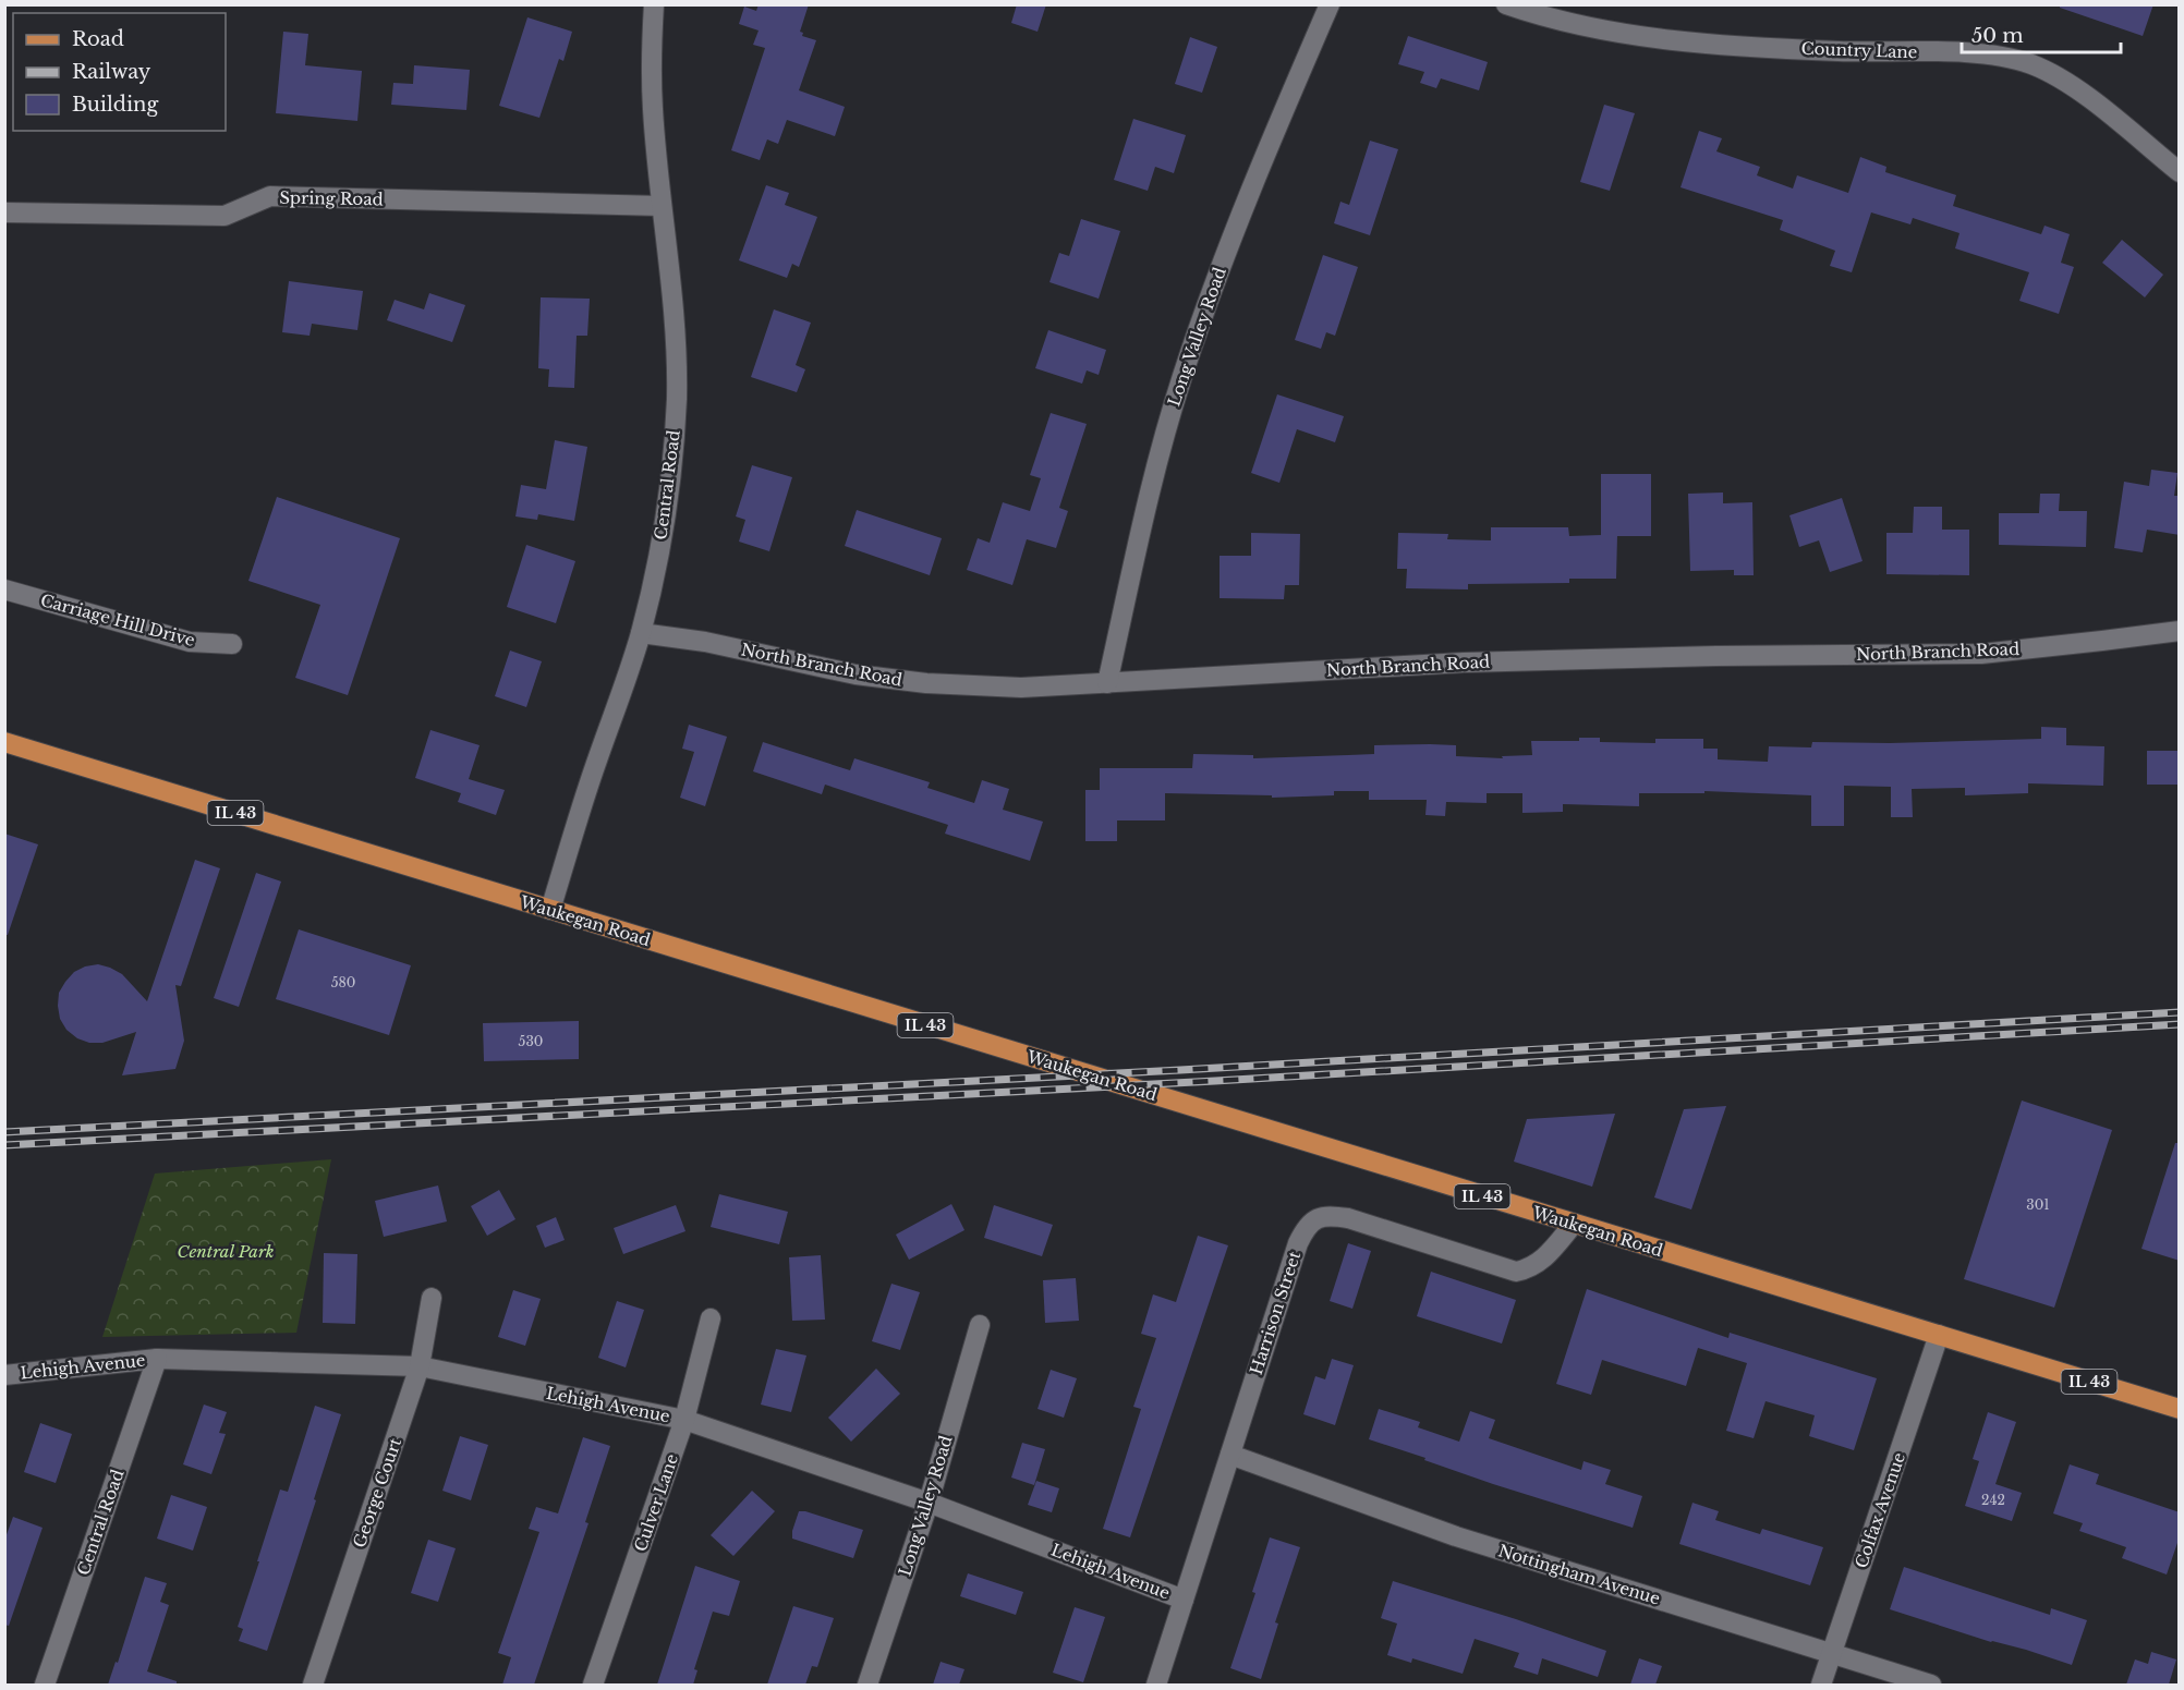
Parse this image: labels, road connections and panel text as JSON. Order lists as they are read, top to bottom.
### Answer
{
  "streets": {
    "main road": ["IL 43", "Waukegan Road"],
    "street": [
      "Country Lane",
      "Spring Road",
      "Long Valley Road",
      "Central Road",
      "Carriage Hill Drive",
      "North Branch Road",
      "Harrison Street",
      "Lehigh Avenue",
      "George Court",
      "Culver Lane",
      "Colfax Avenue",
      "Nottingham Avenue"
    ]
  },
  "crossings": [
    ["Spring Road", "Central Road"],
    ["Long Valley Road", "North Branch Road"],
    ["Long Valley Road", "Lehigh Avenue"],
    ["Central Road", "North Branch Road"],
    ["Central Road", "Waukegan Road"],
    ["Central Road", "Lehigh Avenue"],
    ["Waukegan Road", "Harrison Street"],
    ["Waukegan Road", "Colfax Avenue"],
    ["Harrison Street", "Lehigh Avenue"],
    ["Harrison Street", "Nottingham Avenue"],
    ["Lehigh Avenue", "George Court"],
    ["Lehigh Avenue", "Culver Lane"],
    ["Colfax Avenue", "Nottingham Avenue"]
  ],
  "parks": ["Central Park"],
  "house_numbers": [
    "580",
    "530",
    "301",
    "242"
  ],
  "legend": ["Road", "Railway", "Building"],
  "scale_bar": "50 m"
}
